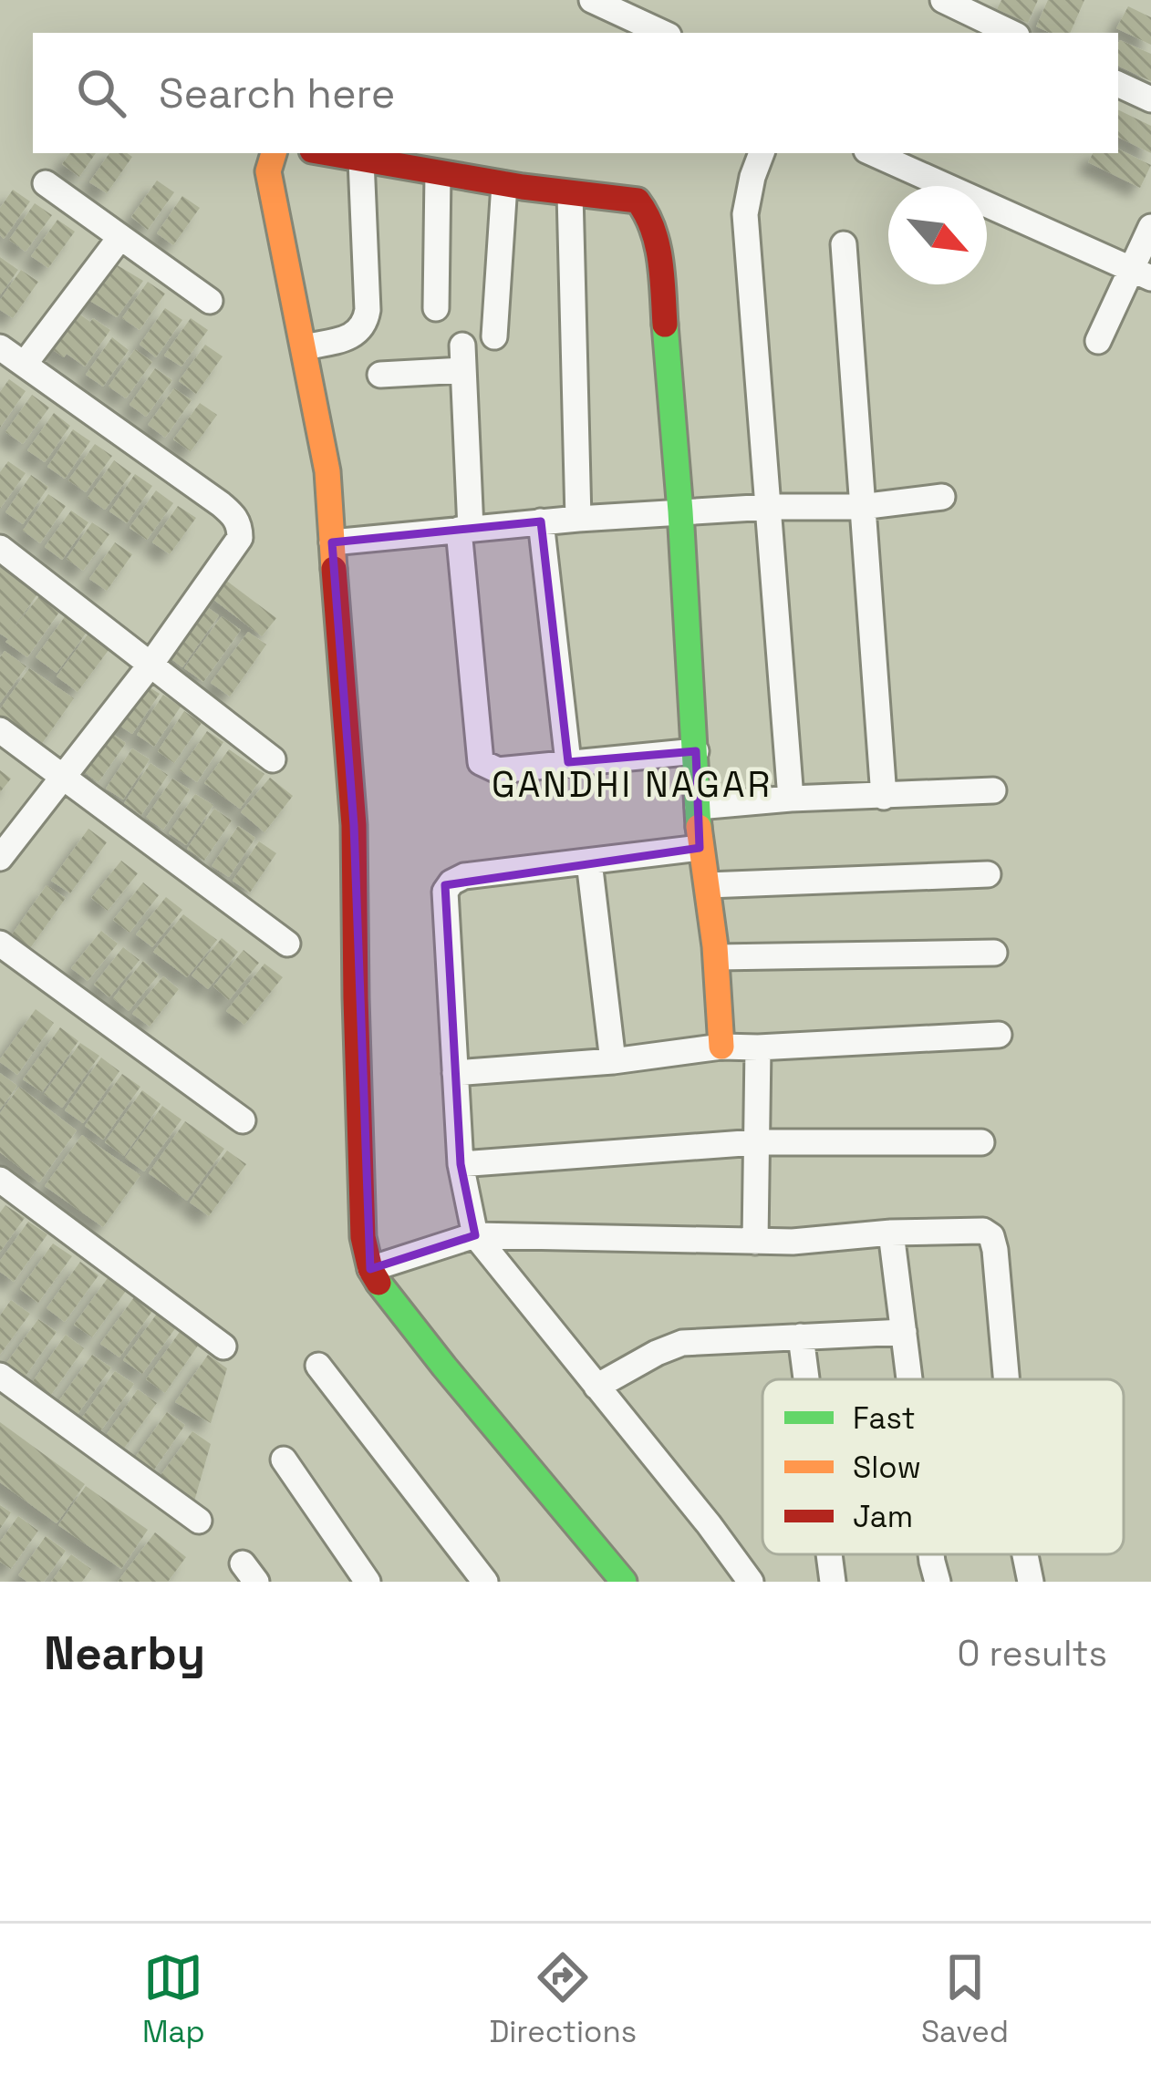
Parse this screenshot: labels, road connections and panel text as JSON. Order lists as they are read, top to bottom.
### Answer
{
  "districts": ["GANDHI NAGAR"],
  "legend": ["Fast", "Slow", "Jam"],
  "north": "bottom right",
  "page": {
    "search": "Search here",
    "heading": ["Nearby", "0 results"],
    "nav": ["Map", "Directions", "Saved"]
  }
}
